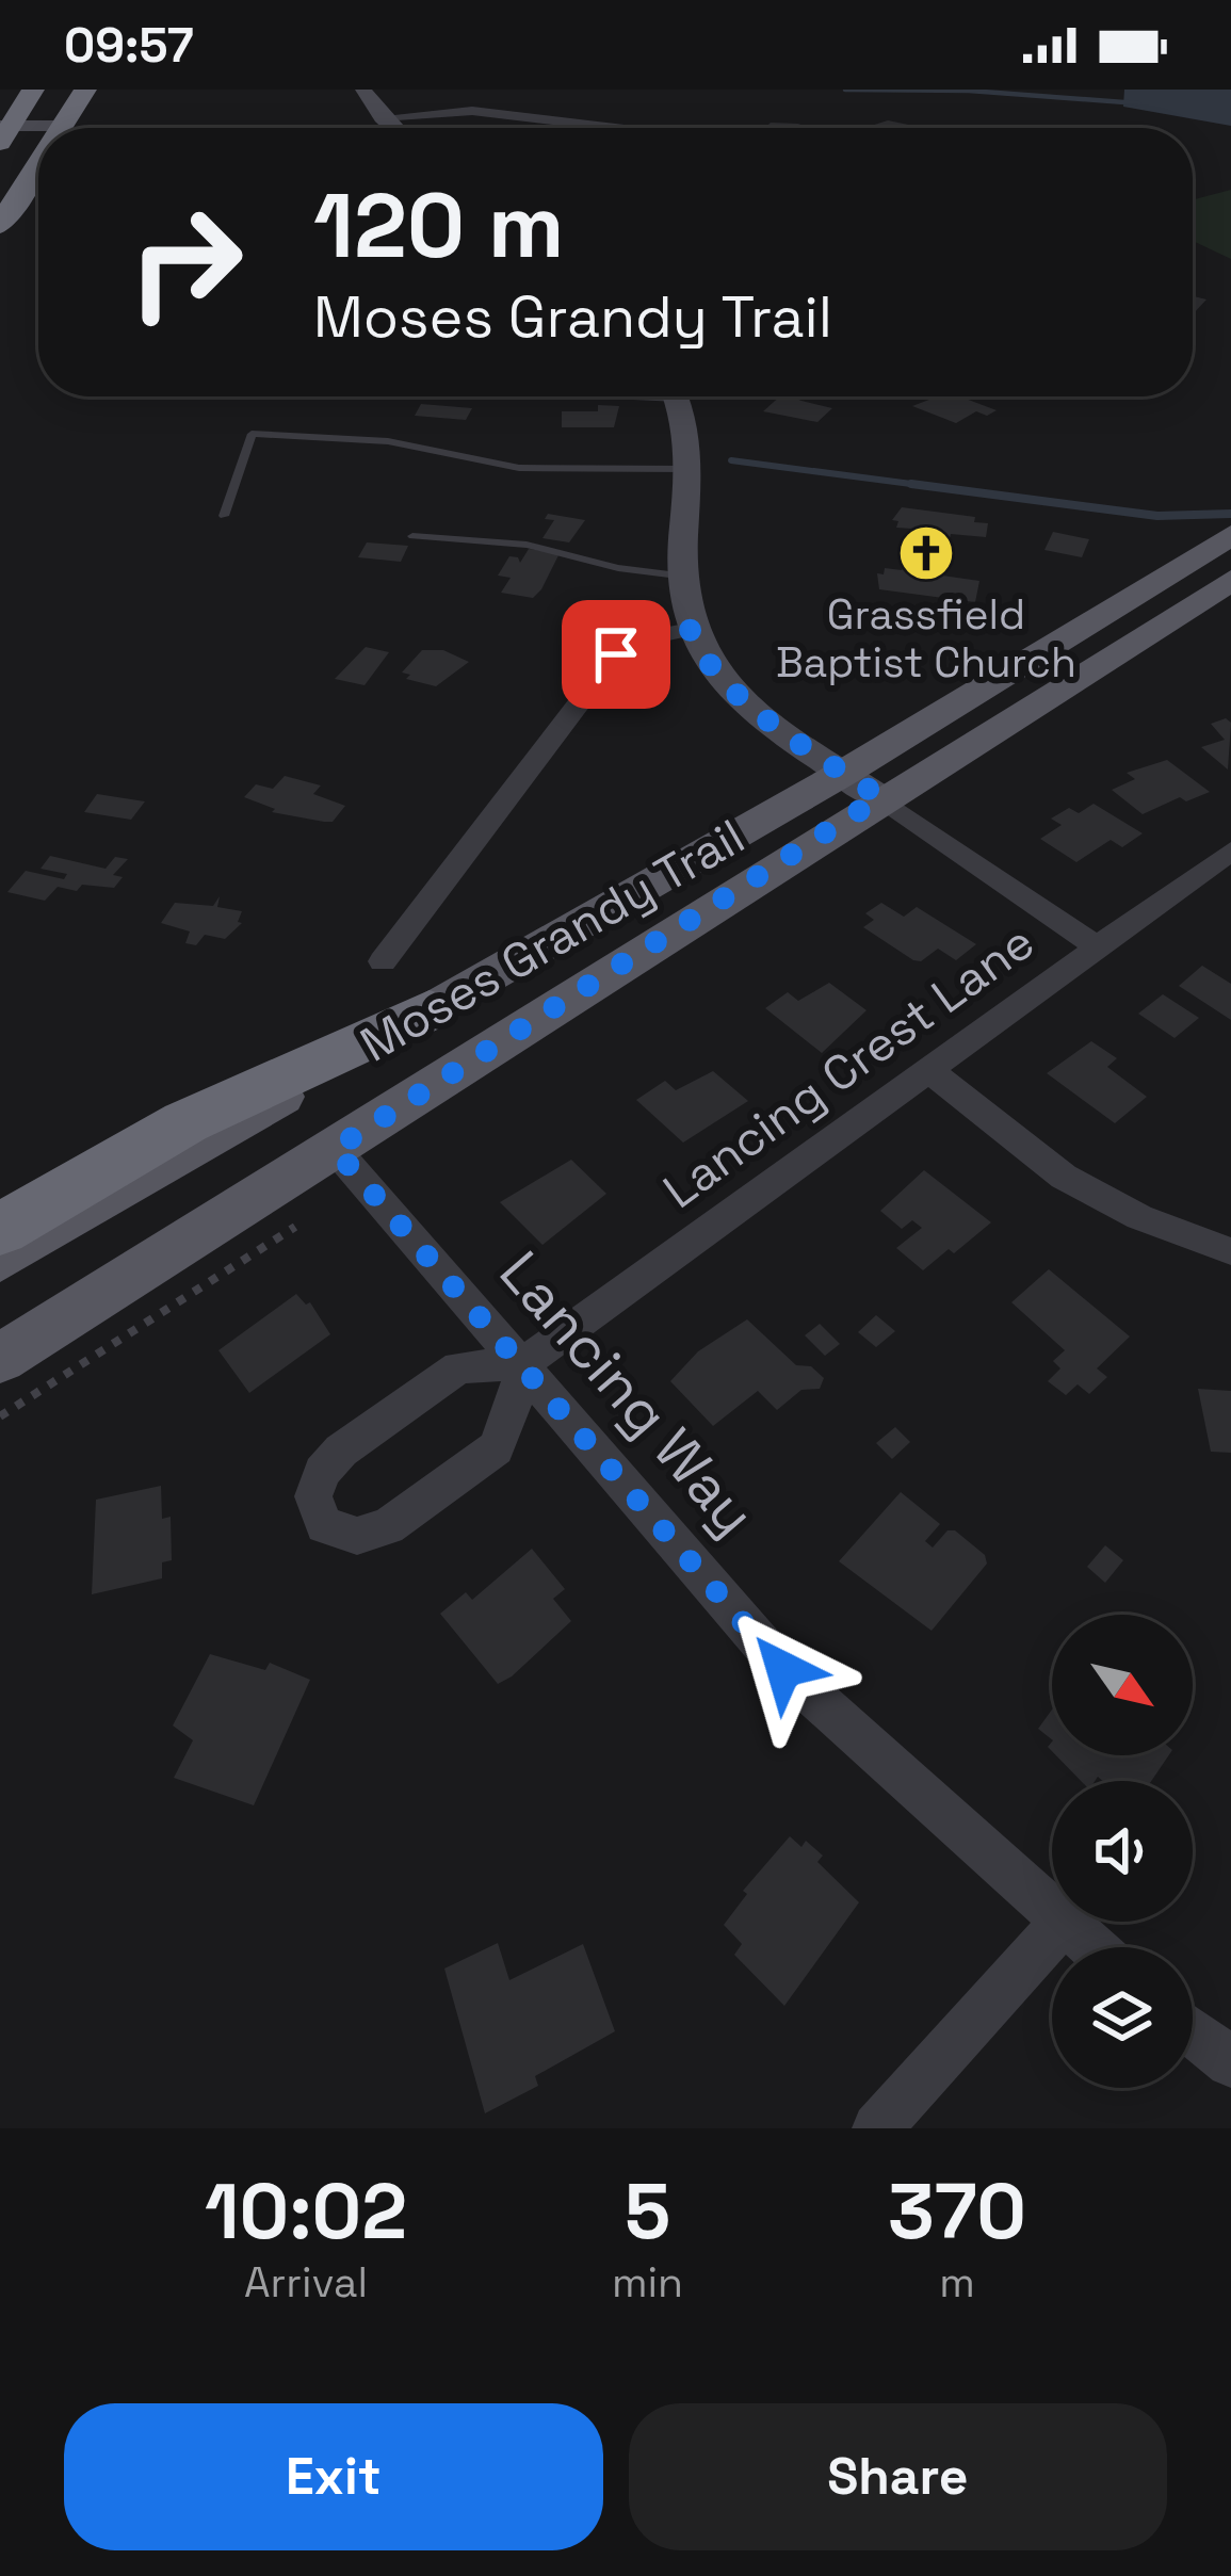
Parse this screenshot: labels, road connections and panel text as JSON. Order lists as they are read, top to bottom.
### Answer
{
  "streets": {
    "main road": ["Moses Grandy Trail"],
    "street": ["Lancing Crest Lane", "Lancing Way"]
  },
  "crossings": [
    ["Moses Grandy Trail", "Lancing Way"],
    ["Lancing Crest Lane", "Lancing Way"]
  ],
  "places": {
    "church": ["Grassfield Baptist Church"]
  },
  "north": "bottom right",
  "page": {
    "status": "09:57",
    "turn": ["120 m", "Moses Grandy Trail"],
    "eta": [
      "10:02",
      "Arrival",
      "5",
      "min",
      "370",
      "m"
    ],
    "buttons": ["Exit", "Share"]
  }
}
